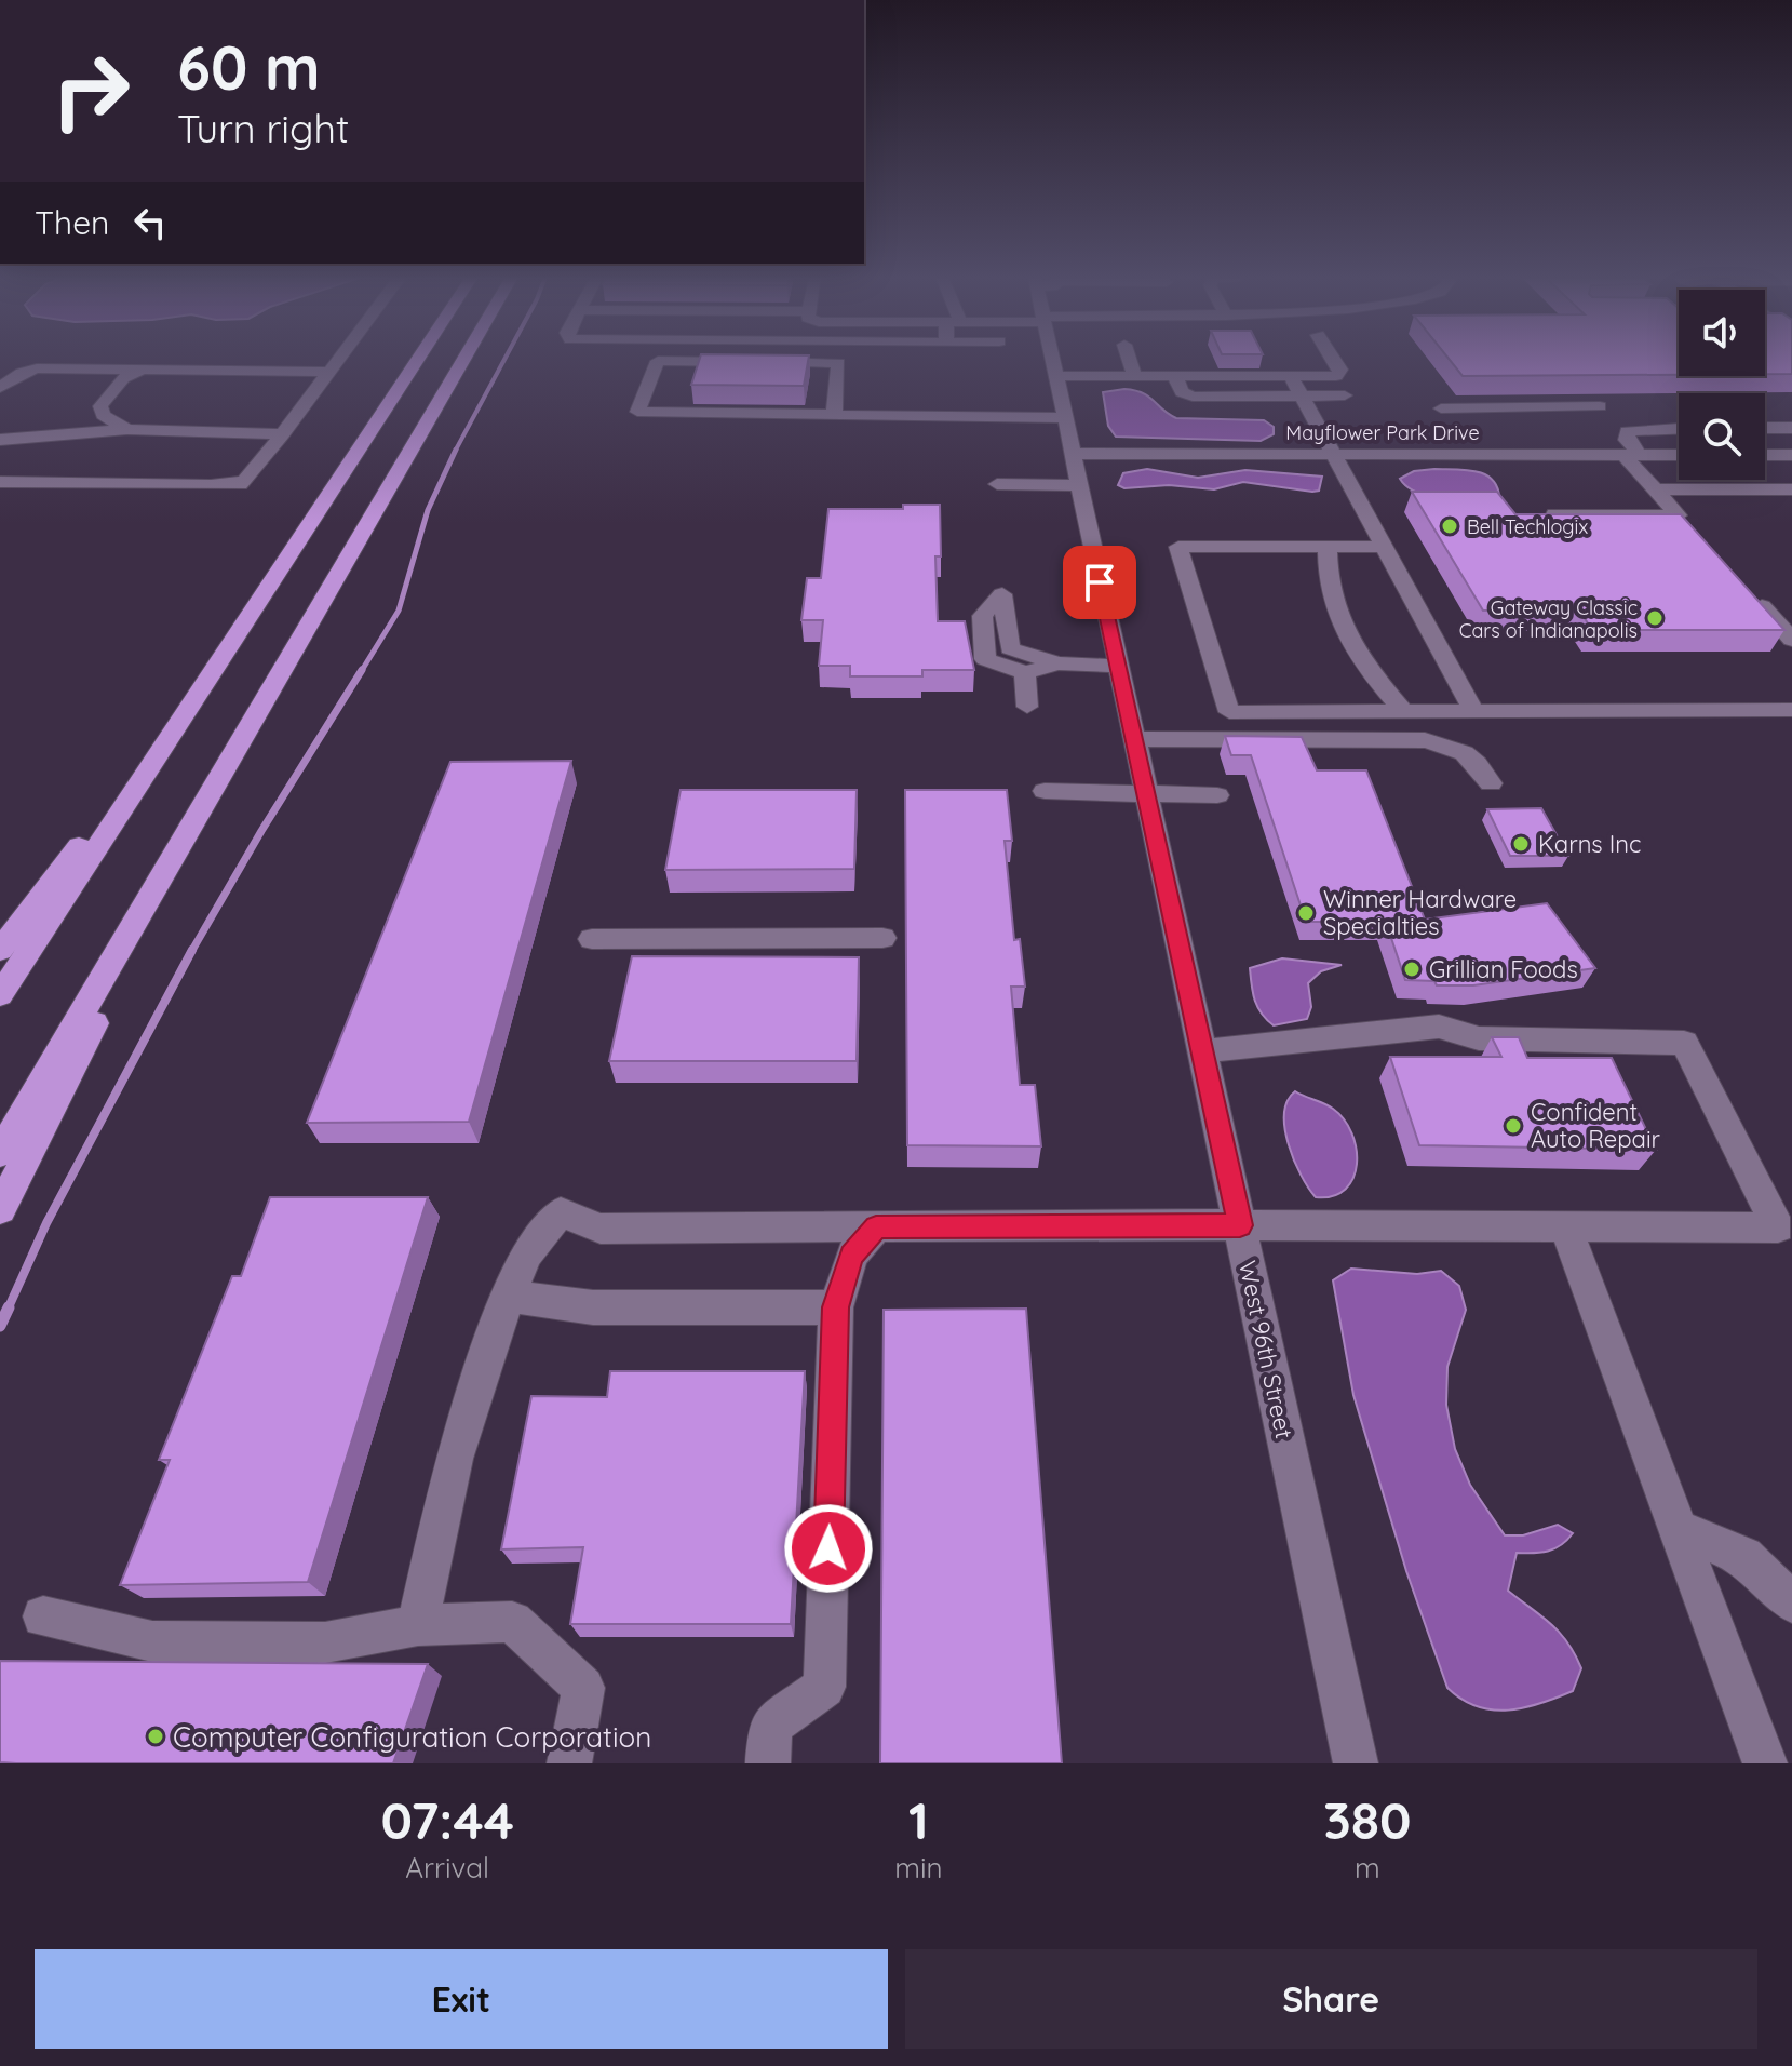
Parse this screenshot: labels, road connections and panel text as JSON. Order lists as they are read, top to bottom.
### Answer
{
  "streets": {
    "street": ["Mayflower Park Drive", "West 96th Street"]
  },
  "crossings": [
    ["Mayflower Park Drive", "West 96th Street"]
  ],
  "places": [
    "Bell Techlogix",
    "Gateway Classic Cars of Indianapolis",
    "Karns Inc",
    "Winner Hardware Specialties",
    "Grillian Foods",
    "Confident Auto Repair",
    "Computer Configuration Corporation"
  ],
  "page": {
    "turn": ["60 m", "Turn right"],
    "then": "Then",
    "eta": [
      "07:44",
      "Arrival",
      "1",
      "min",
      "380",
      "m"
    ],
    "buttons": ["Exit", "Share"]
  }
}
